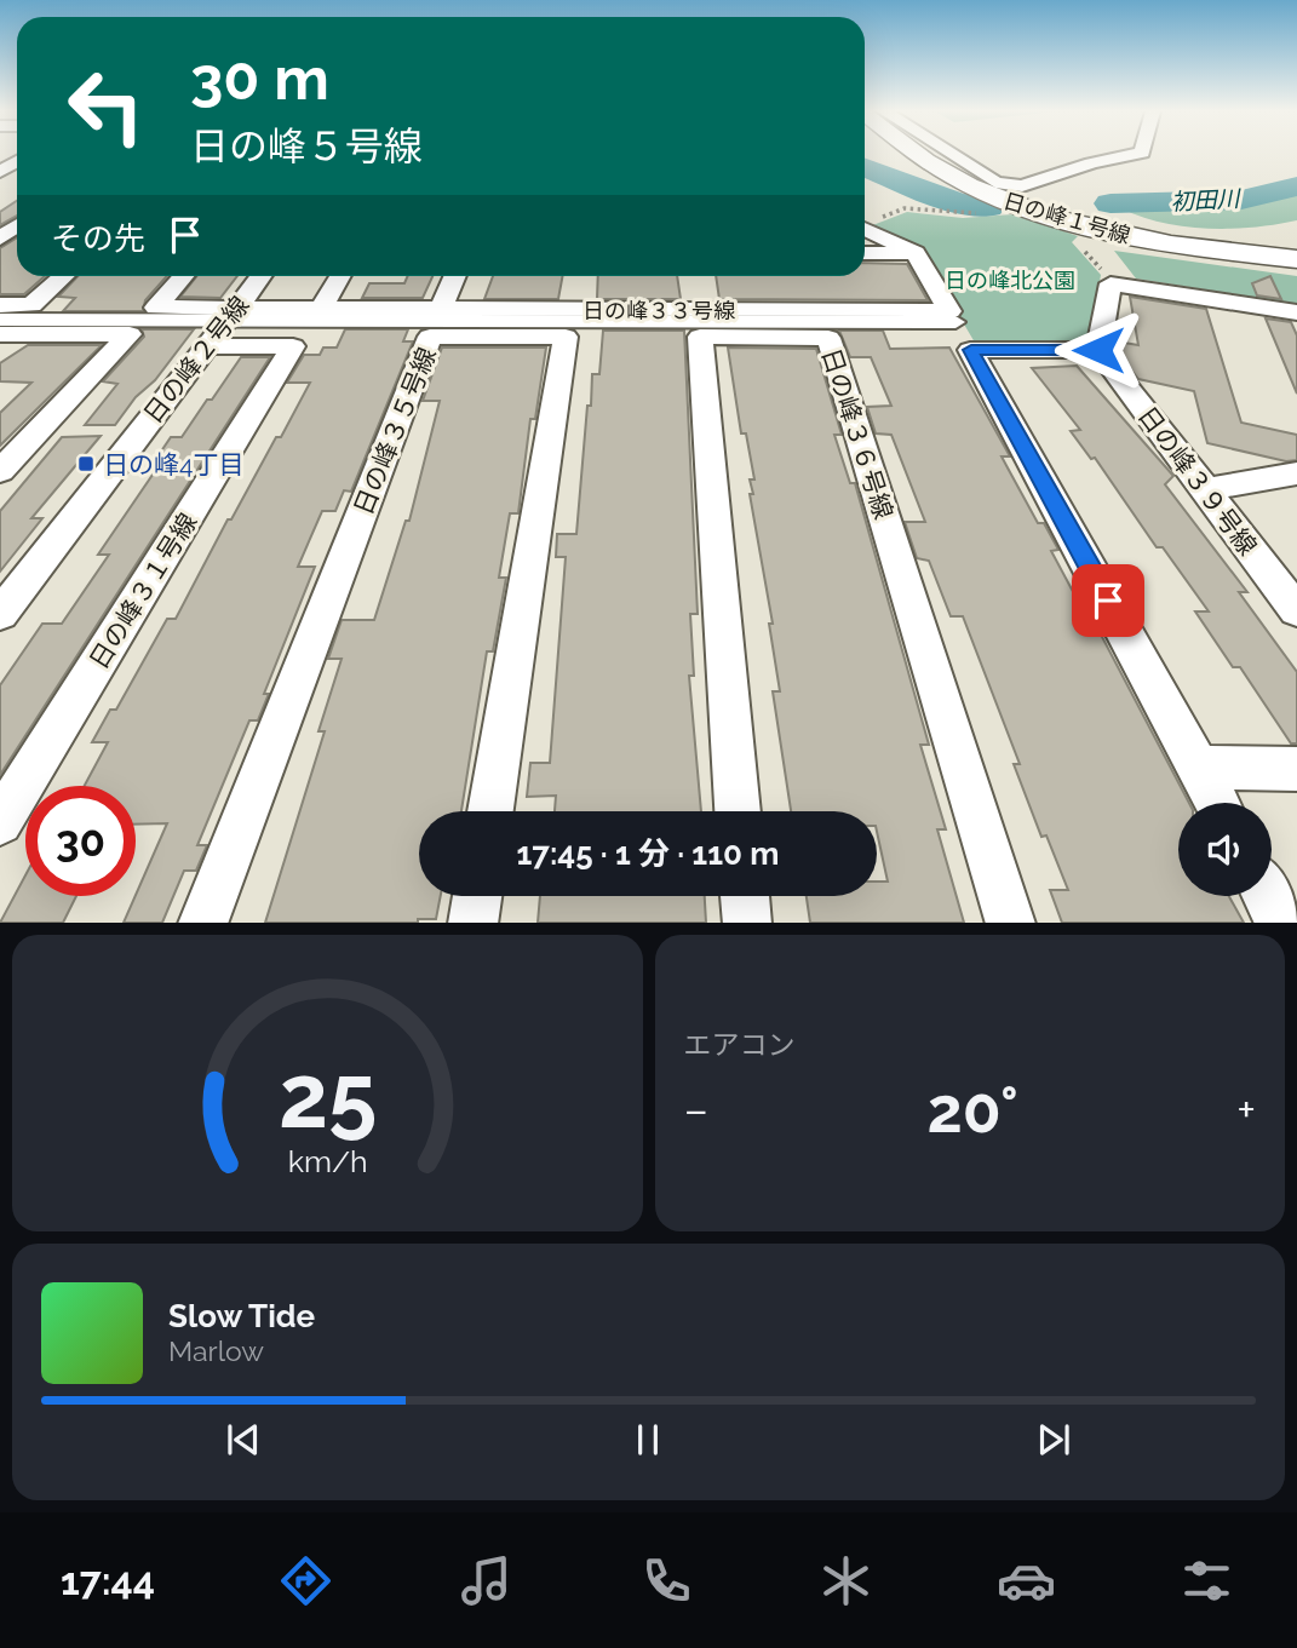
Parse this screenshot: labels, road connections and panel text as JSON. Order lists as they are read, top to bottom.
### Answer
{
  "streets": {
    "street": [
      "日の峰１号線",
      "日の峰３３号線",
      "日の峰２号線",
      "日の峰３５号線",
      "日の峰３６号線",
      "日の峰３９号線",
      "日の峰３１号線"
    ]
  },
  "crossings": [
    ["日の峰３３号線", "日の峰２号線"],
    ["日の峰３３号線", "日の峰３１号線"],
    ["日の峰２号線", "日の峰３１号線"]
  ],
  "water": ["初田川"],
  "parks": ["日の峰北公園"],
  "places": {
    "transit": ["日の峰4丁目"]
  },
  "page": {
    "turn": ["30 m", "日の峰５号線"],
    "then": "その先",
    "limit": "30",
    "trip": "17:45 · 1 分 · 110 m",
    "tile": "エアコン",
    "heat": ["−", "20°", "+"],
    "song": ["Slow Tide", "Marlow"],
    "tabs": "17:44",
    "gauge": ["25", "km/h"]
  }
}
